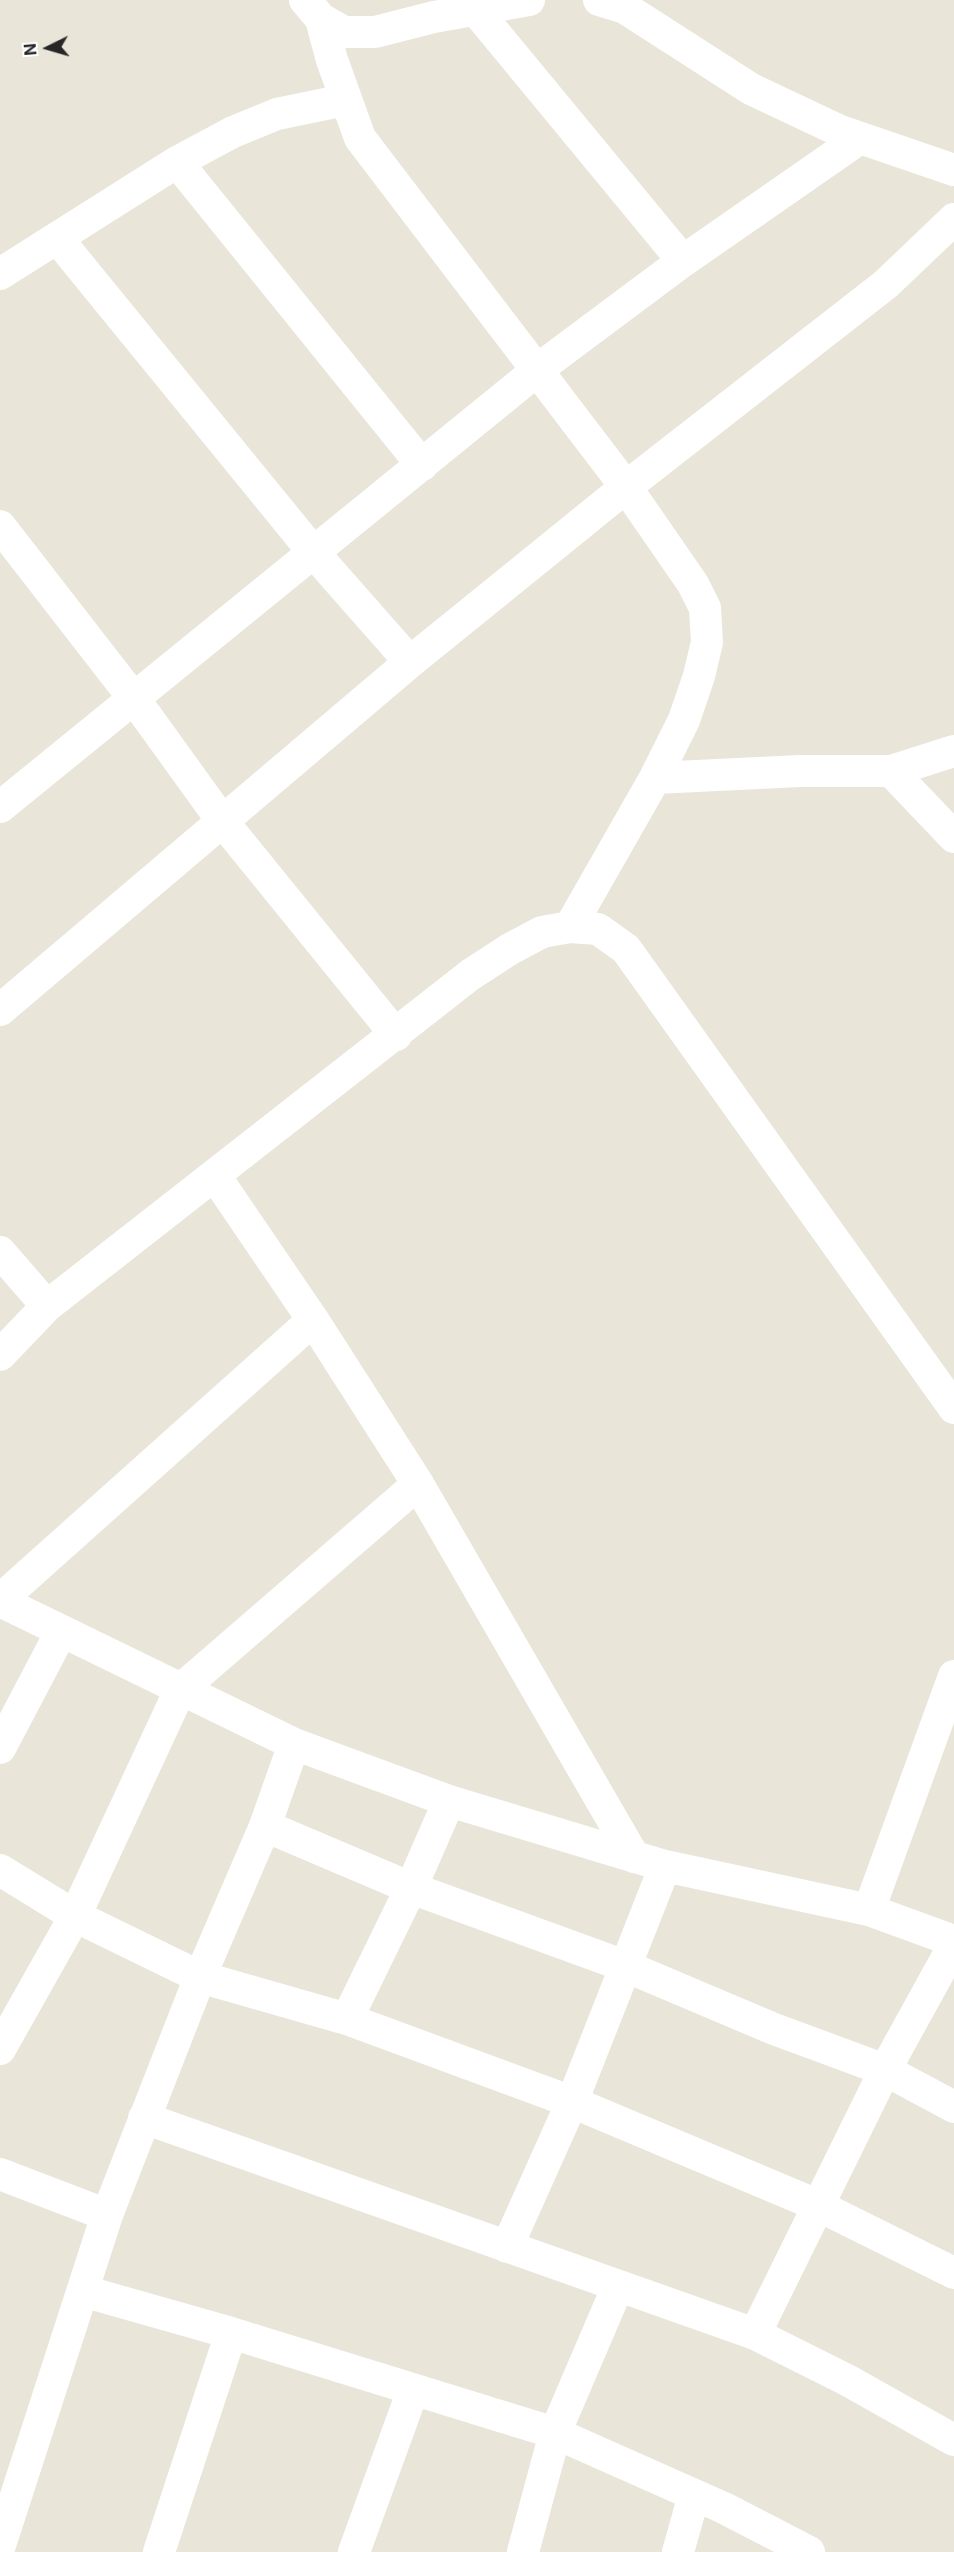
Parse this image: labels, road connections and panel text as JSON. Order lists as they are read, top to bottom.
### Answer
{
  "north": "left"
}
